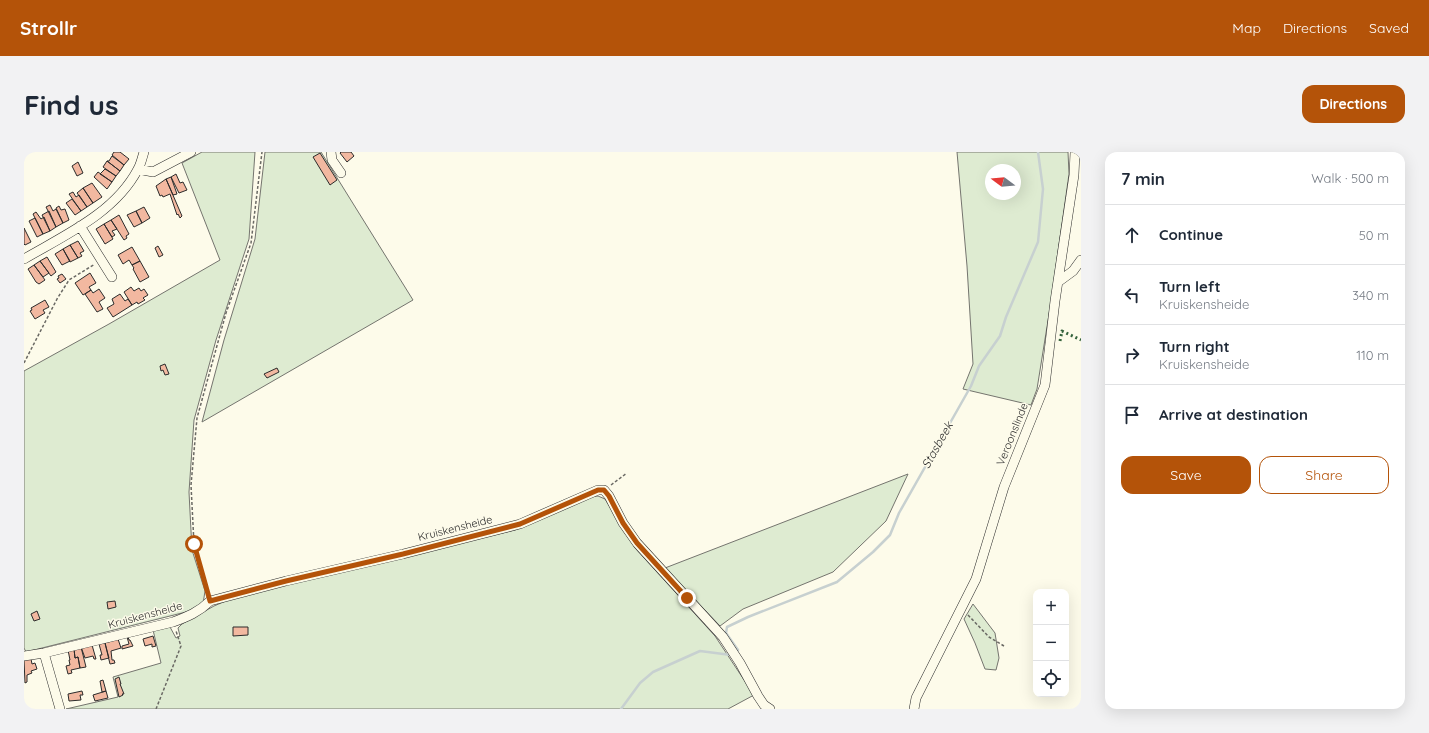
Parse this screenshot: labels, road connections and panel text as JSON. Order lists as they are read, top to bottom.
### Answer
{
  "streets": {
    "street": ["Veroonslinde", "Kruiskensheide"]
  },
  "water": ["Stasbeek"],
  "north": "left",
  "page": {
    "header": "Strollr",
    "nav": ["Map", "Directions", "Saved"],
    "buttons": [
      "Directions",
      ["Save", "Share"]
    ],
    "title": "Find us",
    "heading": ["7 min", "Walk · 500 m"],
    "list": [
      ["Continue", "50 m"],
      ["Turn left", "Kruiskensheide", "340 m"],
      ["Turn right", "Kruiskensheide", "110 m"],
      "Arrive at destination"
    ],
    "map_buttons": ["+", "−"]
  }
}
